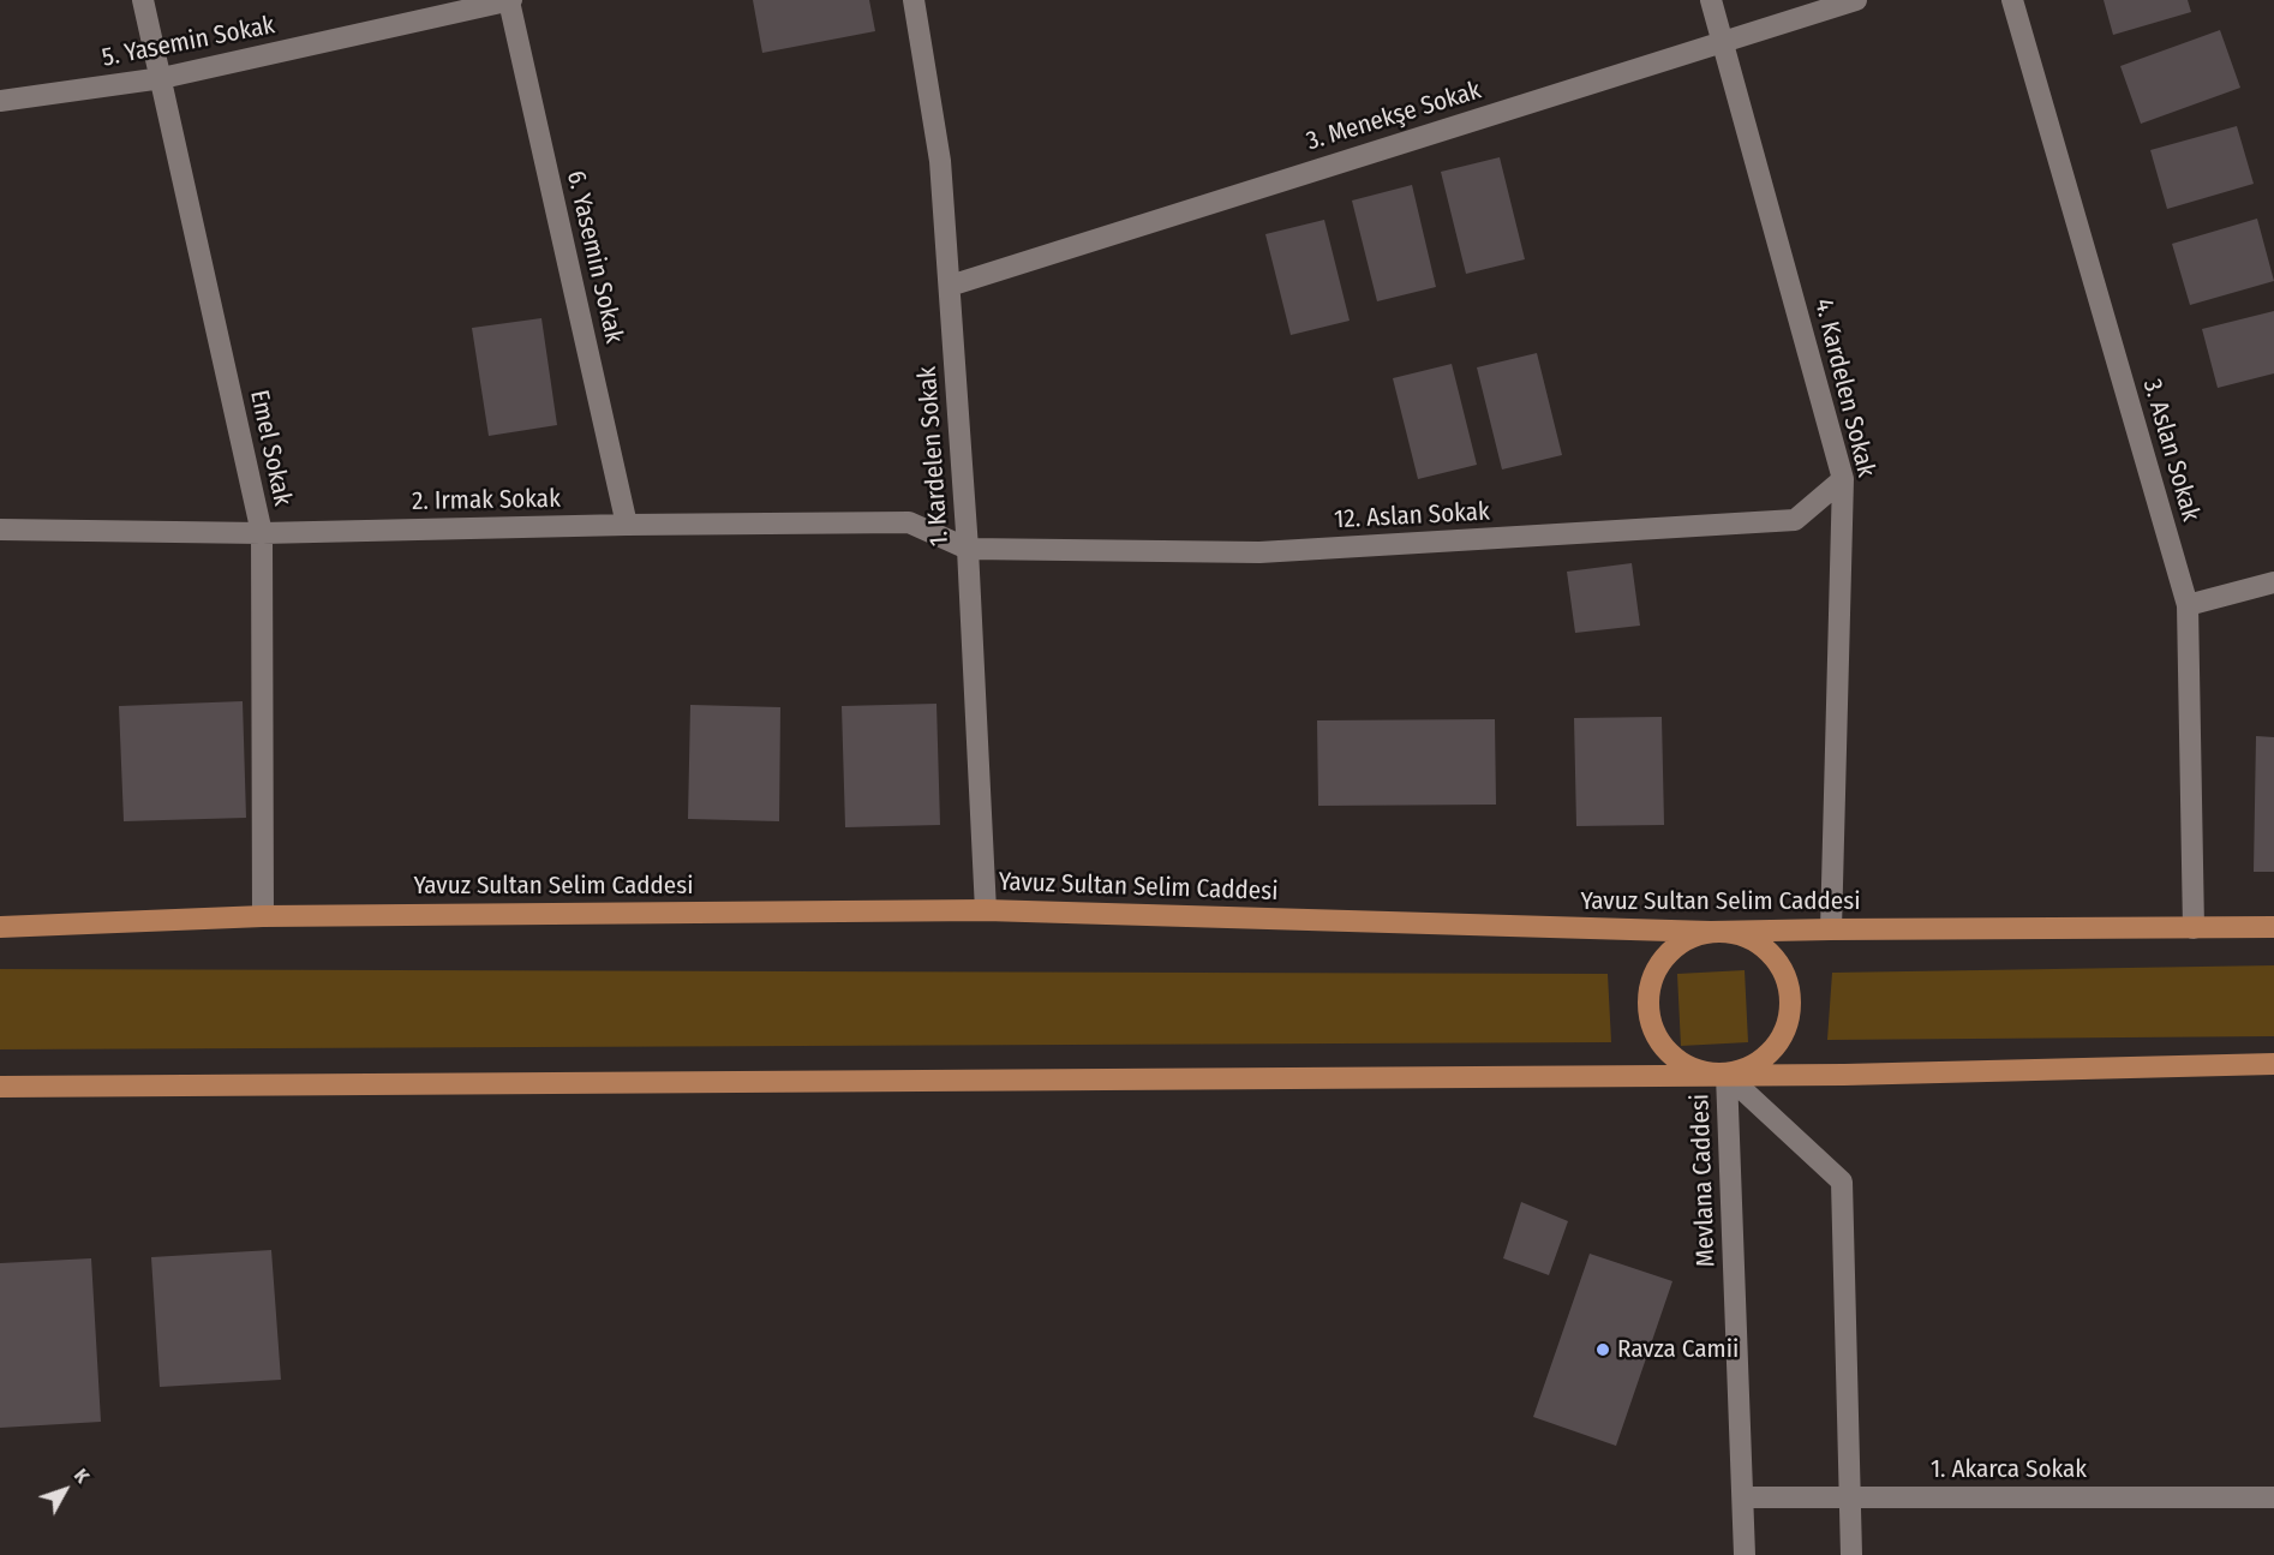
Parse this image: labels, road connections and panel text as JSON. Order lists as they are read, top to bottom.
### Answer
{
  "streets": {
    "main road": ["Yavuz Sultan Selim Caddesi"],
    "street": [
      "5. Yasemin Sokak",
      "3. Menekşe Sokak",
      "6. Yasemin Sokak",
      "4. Kardelen Sokak",
      "Emel Sokak",
      "3. Aslan Sokak",
      "1. Kardelen Sokak",
      "2. Irmak Sokak",
      "12. Aslan Sokak",
      "Mevlana Caddesi",
      "1. Akarca Sokak"
    ]
  },
  "crossings": [
    ["5. Yasemin Sokak", "6. Yasemin Sokak"],
    ["5. Yasemin Sokak", "Emel Sokak"],
    ["3. Menekşe Sokak", "4. Kardelen Sokak"],
    ["3. Menekşe Sokak", "1. Kardelen Sokak"],
    ["6. Yasemin Sokak", "2. Irmak Sokak"],
    ["4. Kardelen Sokak", "12. Aslan Sokak"],
    ["4. Kardelen Sokak", "Yavuz Sultan Selim Caddesi"],
    ["Emel Sokak", "2. Irmak Sokak"],
    ["Emel Sokak", "Yavuz Sultan Selim Caddesi"],
    ["3. Aslan Sokak", "Yavuz Sultan Selim Caddesi"],
    ["1. Kardelen Sokak", "2. Irmak Sokak"],
    ["1. Kardelen Sokak", "12. Aslan Sokak"],
    ["1. Kardelen Sokak", "Yavuz Sultan Selim Caddesi"],
    ["2. Irmak Sokak", "12. Aslan Sokak"],
    ["Yavuz Sultan Selim Caddesi", "Mevlana Caddesi"],
    ["Mevlana Caddesi", "1. Akarca Sokak"]
  ],
  "places": ["Ravza Camii"],
  "north": "top right"
}
